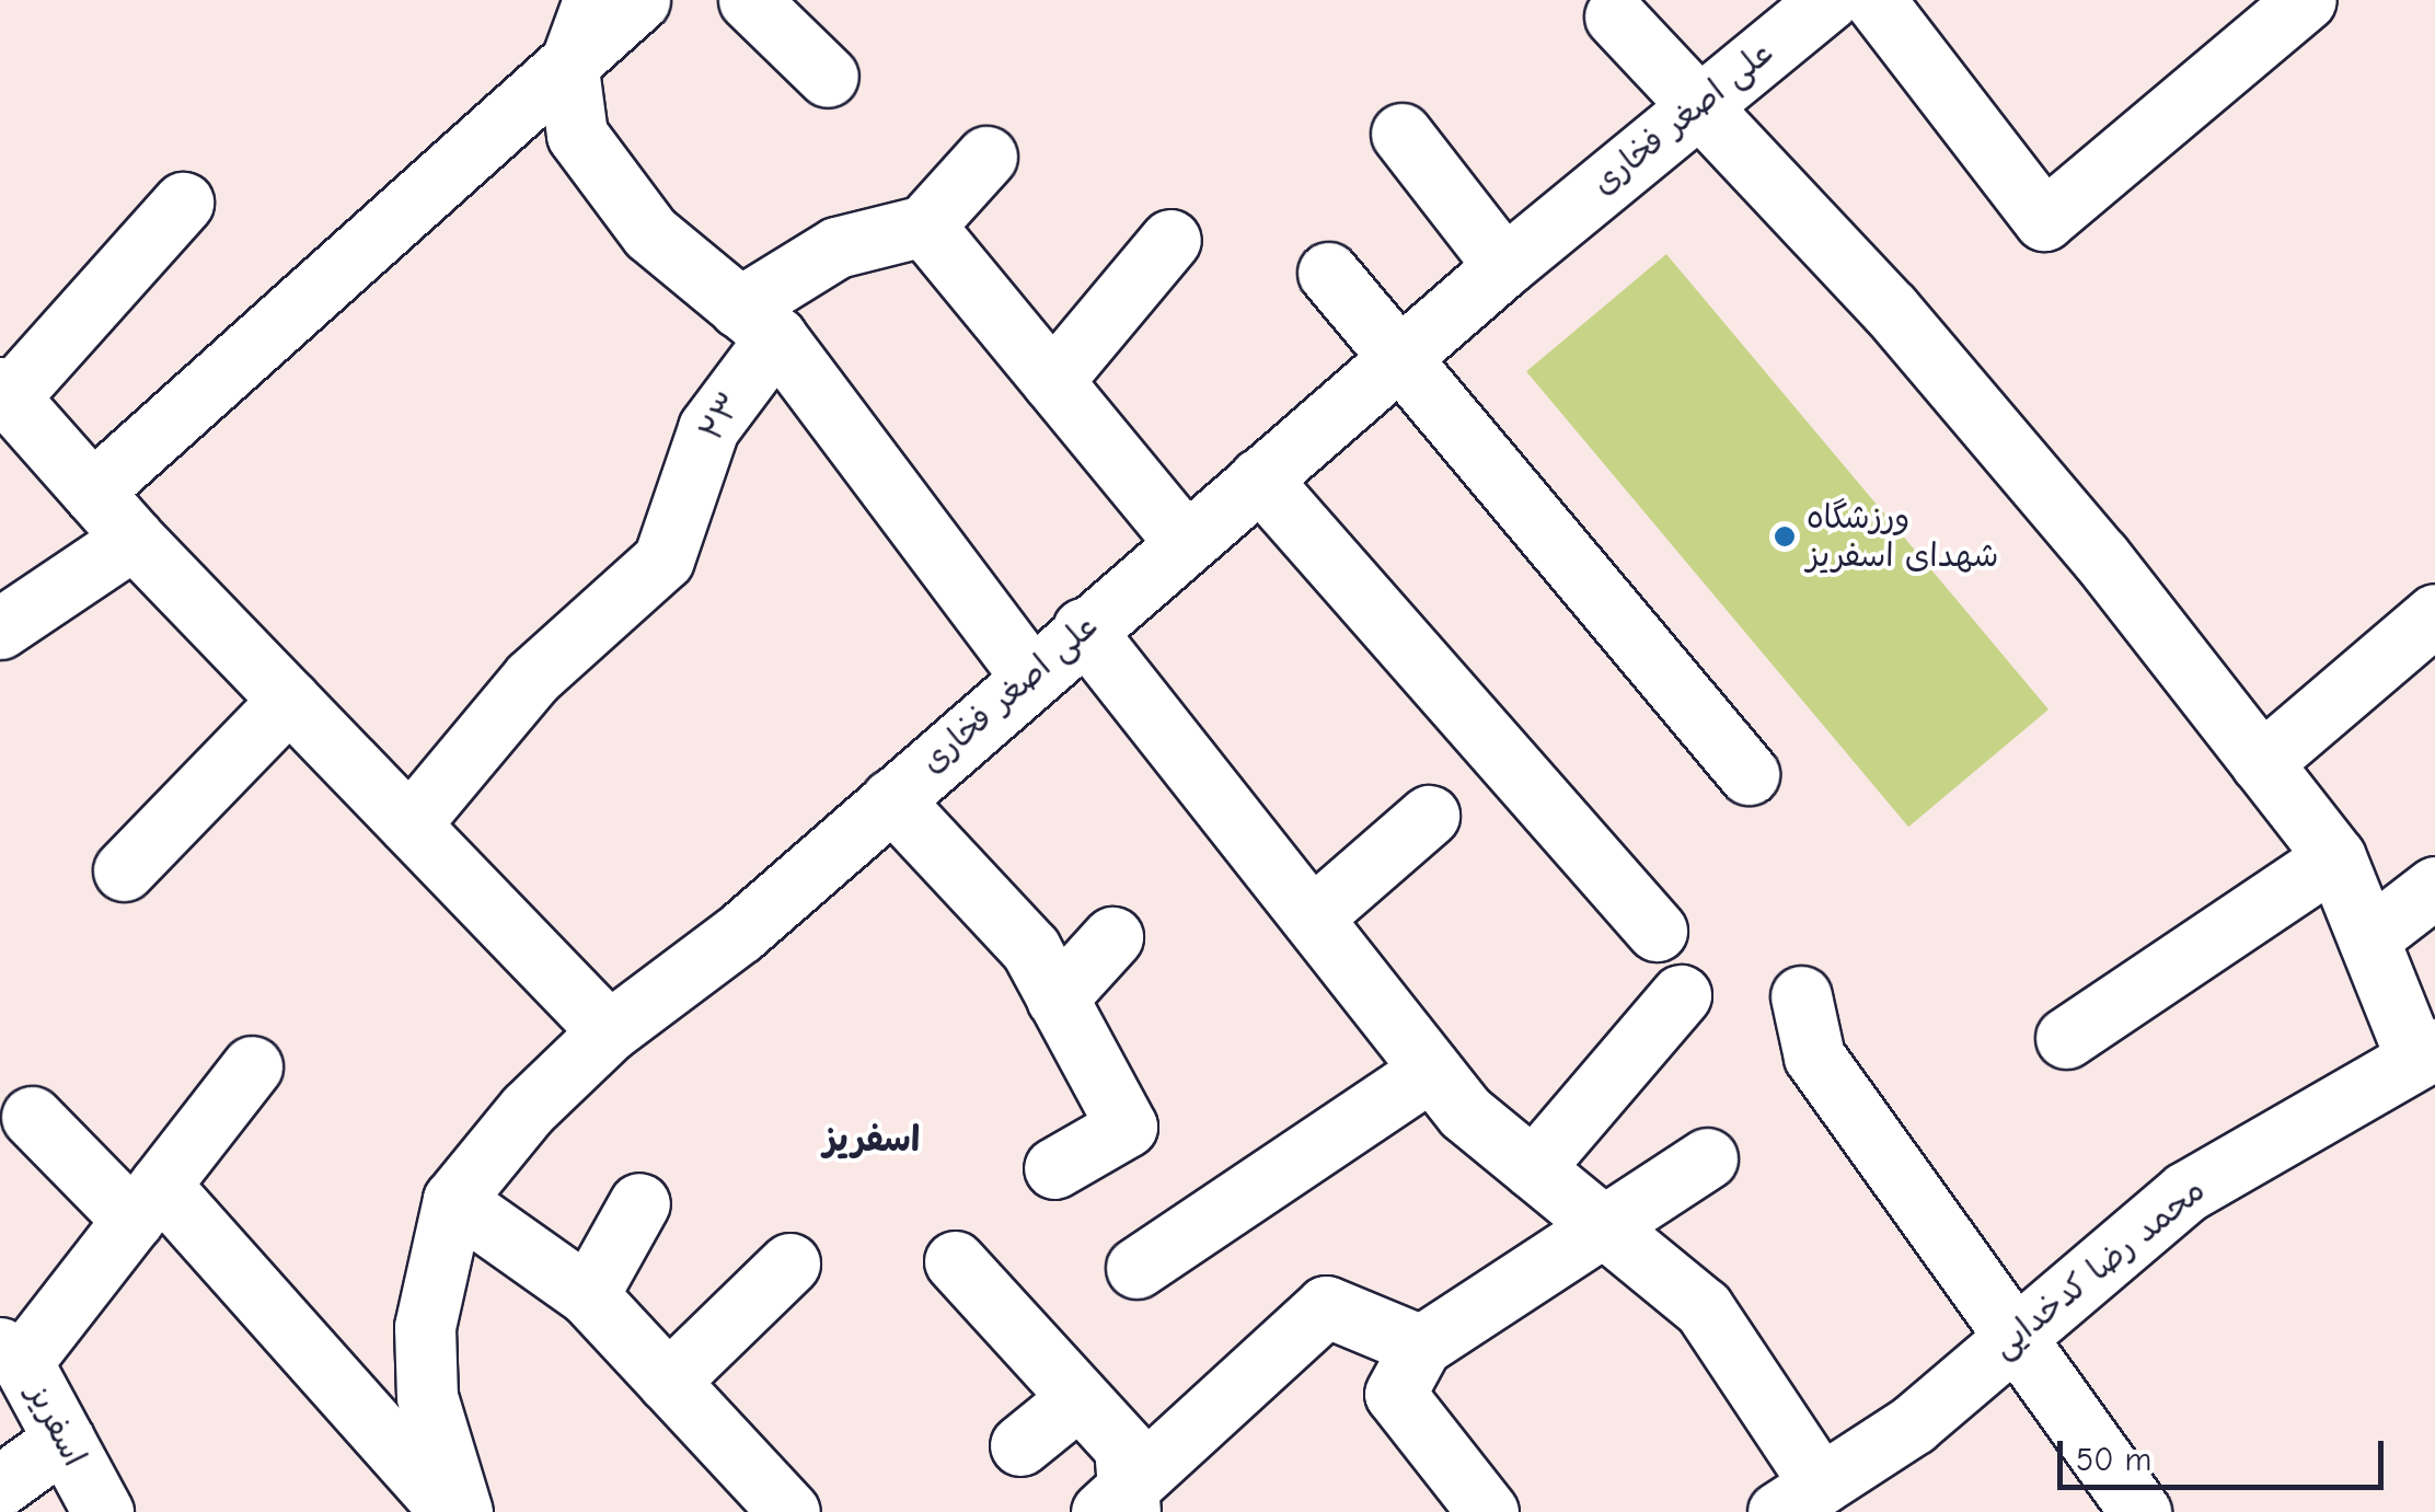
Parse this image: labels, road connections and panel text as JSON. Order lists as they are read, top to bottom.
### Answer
{
  "streets": {
    "street": [
      "علی اصغر فخاری",
      "۲۳",
      "محمد رضا کدخدایی",
      "اسفریز"
    ]
  },
  "districts": ["اسفریز"],
  "places": ["ورزشگاه شهدای اسفریز"],
  "scale_bar": "50 m"
}
